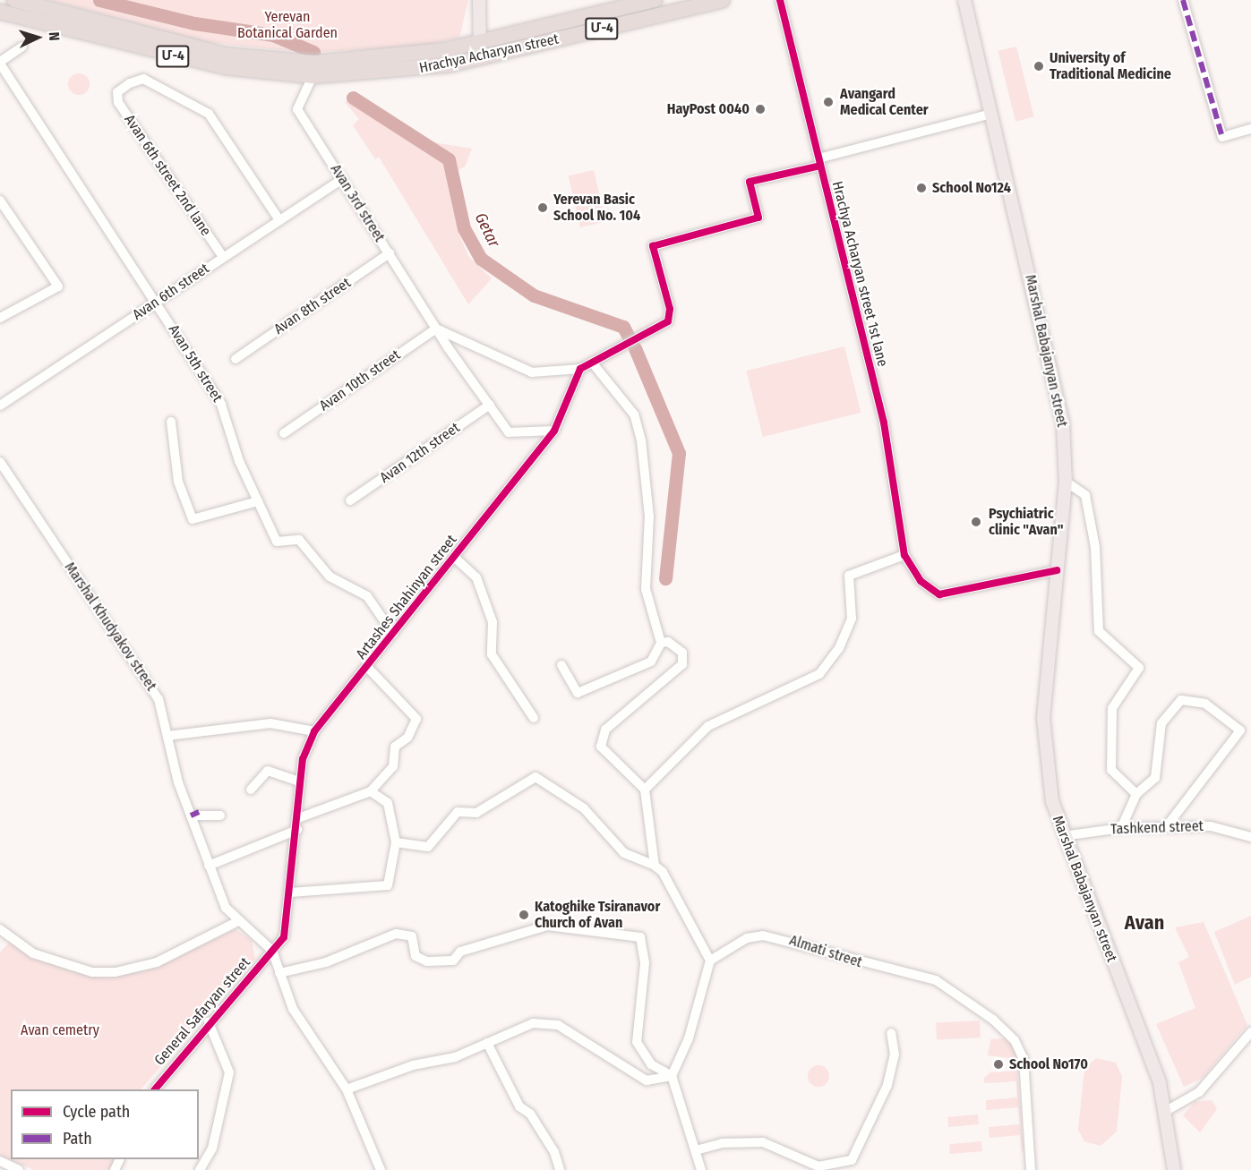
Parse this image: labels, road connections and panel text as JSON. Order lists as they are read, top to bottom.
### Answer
{
  "streets": {
    "highway": ["Մ-4", "Hrachya Acharyan street"],
    "main road": ["Marshal Babajanyan street"],
    "street": [
      "Avan 6th street 2nd lane",
      "Avan 3rd street",
      "Hrachya Acharyan street 1st lane",
      "Avan 6th street",
      "Avan 8th street",
      "Avan 5th street",
      "Avan 10th street",
      "Avan 12th street",
      "Artashes Shahinyan street",
      "Marshal Khudyakov street",
      "Tashkend street",
      "Almati street",
      "General Safaryan street"
    ]
  },
  "crossings": [
    ["Hrachya Acharyan street", "Avan 3rd street"],
    ["Avan 6th street 2nd lane", "Avan 6th street"],
    ["Avan 3rd street", "Avan 6th street"],
    ["Avan 3rd street", "Avan 8th street"],
    ["Avan 3rd street", "Avan 10th street"],
    ["Avan 3rd street", "Avan 12th street"],
    ["Avan 3rd street", "Artashes Shahinyan street"],
    ["Avan 6th street", "Avan 5th street"],
    ["Marshal Babajanyan street", "Tashkend street"],
    ["Avan 5th street", "Artashes Shahinyan street"],
    ["Artashes Shahinyan street", "Marshal Khudyakov street"],
    ["Artashes Shahinyan street", "General Safaryan street"],
    ["Marshal Khudyakov street", "General Safaryan street"]
  ],
  "districts": ["Avan"],
  "water": ["Getar"],
  "parks": ["Yerevan Botanical Garden", "Avan cemetry"],
  "places": [
    "University of Traditional Medicine",
    "Avangard Medical Center",
    "HayPost 0040",
    "School No124",
    "Yerevan Basic School No. 104",
    "Psychiatric clinic \"Avan\"",
    "Katoghike Tsiranavor Church of Avan",
    "School No170"
  ],
  "legend": ["Cycle path", "Path"],
  "north": "right"
}
